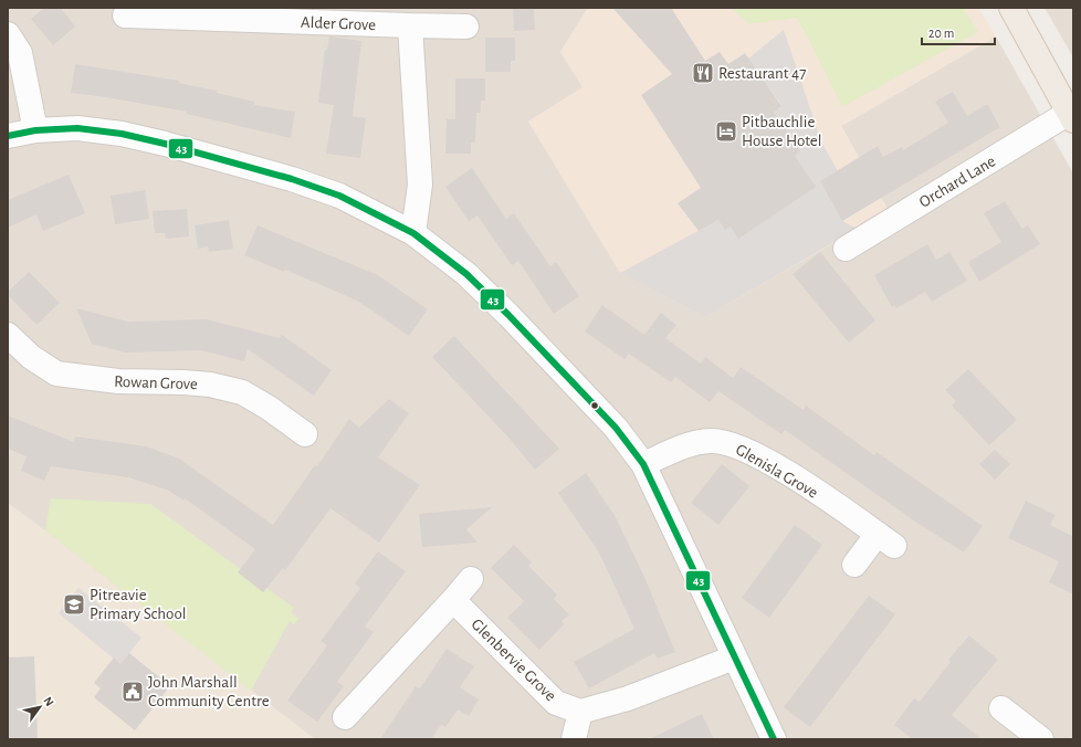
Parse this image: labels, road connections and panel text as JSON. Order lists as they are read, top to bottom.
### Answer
{
  "streets": {
    "street": [
      "Alder Grove",
      "Orchard Lane",
      "Rowan Grove",
      "Glenisla Grove",
      "Glenbervie Grove"
    ]
  },
  "places": {
    "restaurant": ["Restaurant 47"],
    "hotel": ["Pitbauchlie House Hotel"],
    "school or university": ["Pitreavie Primary School"],
    "public building": ["John Marshall Community Centre"]
  },
  "lines": ["transit line 43"],
  "scale_bar": "20 m",
  "north": "top right"
}
